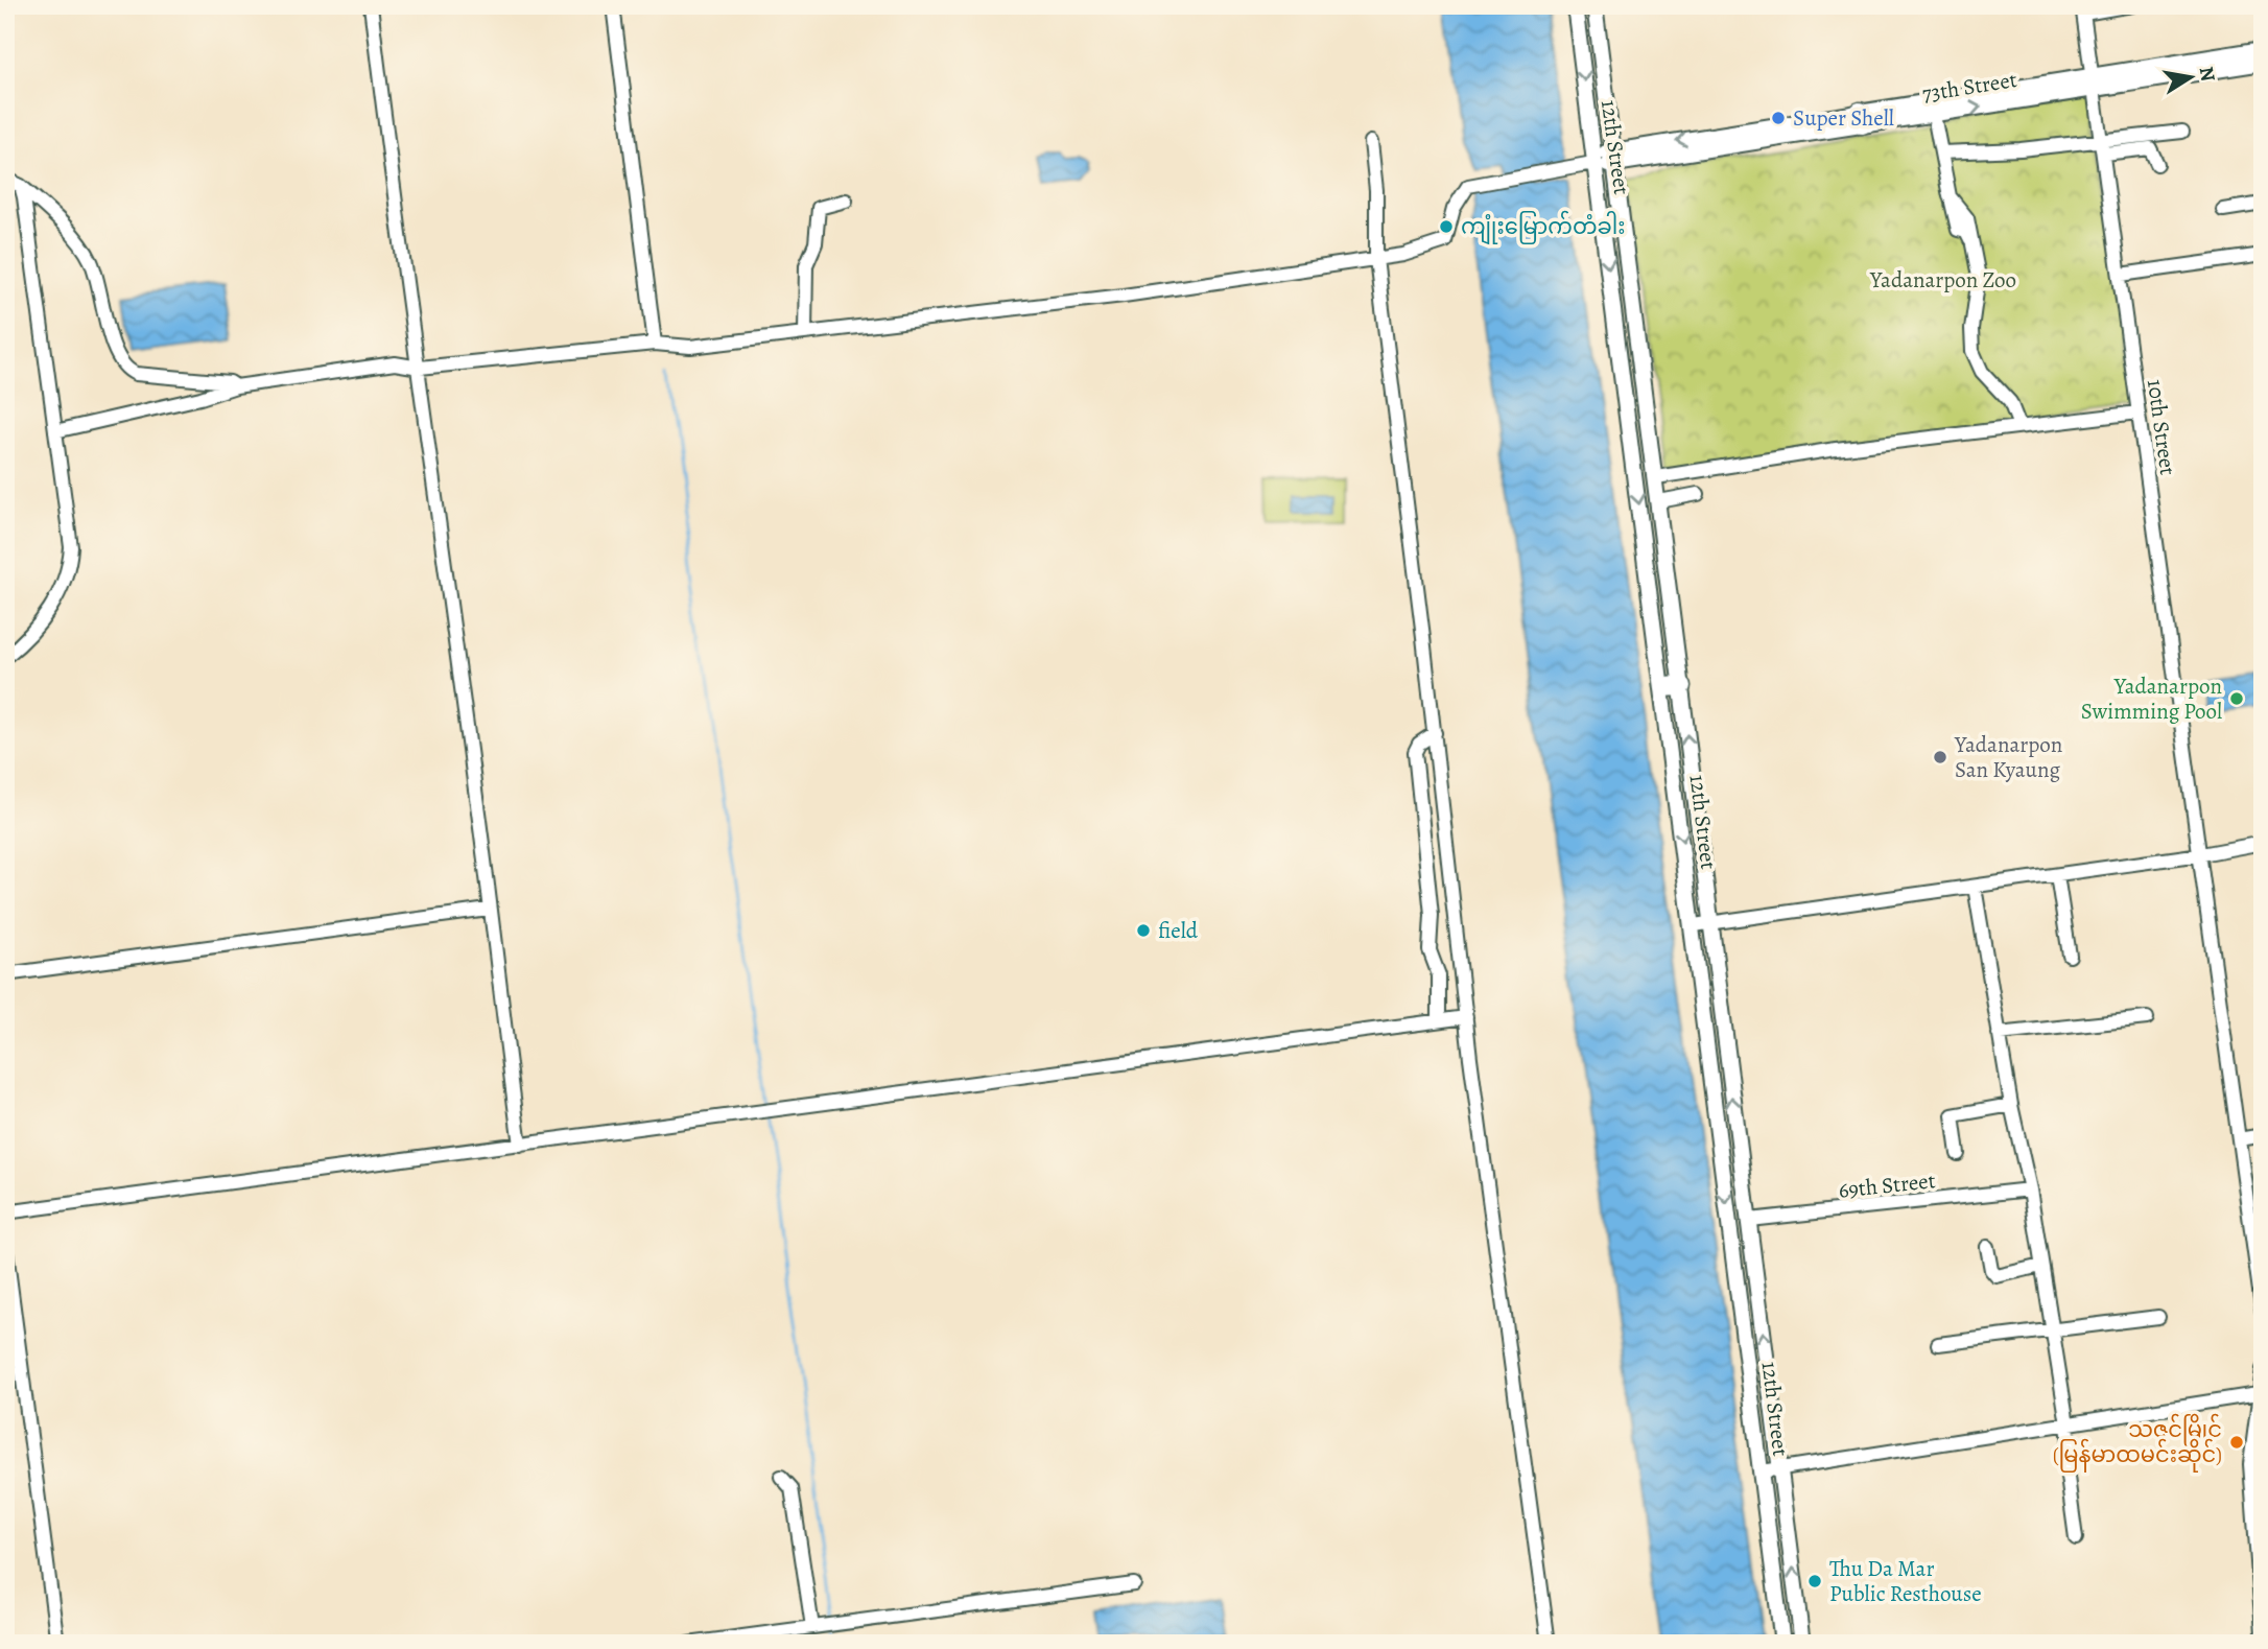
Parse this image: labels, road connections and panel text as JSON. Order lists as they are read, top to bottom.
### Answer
{
  "streets": {
    "main road": ["73th Street", "12th Street"],
    "street": ["10th Street", "69th Street"]
  },
  "crossings": [
    ["73th Street", "12th Street"],
    ["73th Street", "10th Street"],
    ["12th Street", "69th Street"]
  ],
  "parks": ["Yadanarpon Zoo"],
  "places": [
    "Super Shell",
    "ကျုံးမြောက်တံခါး",
    "Yadanarpon Swimming Pool",
    "Yadanarpon San Kyaung",
    "field",
    "သဇင်မြိုင် (မြန်မာထမင်းဆိုင်)",
    "Thu Da Mar Public Resthouse"
  ],
  "north": "right"
}
